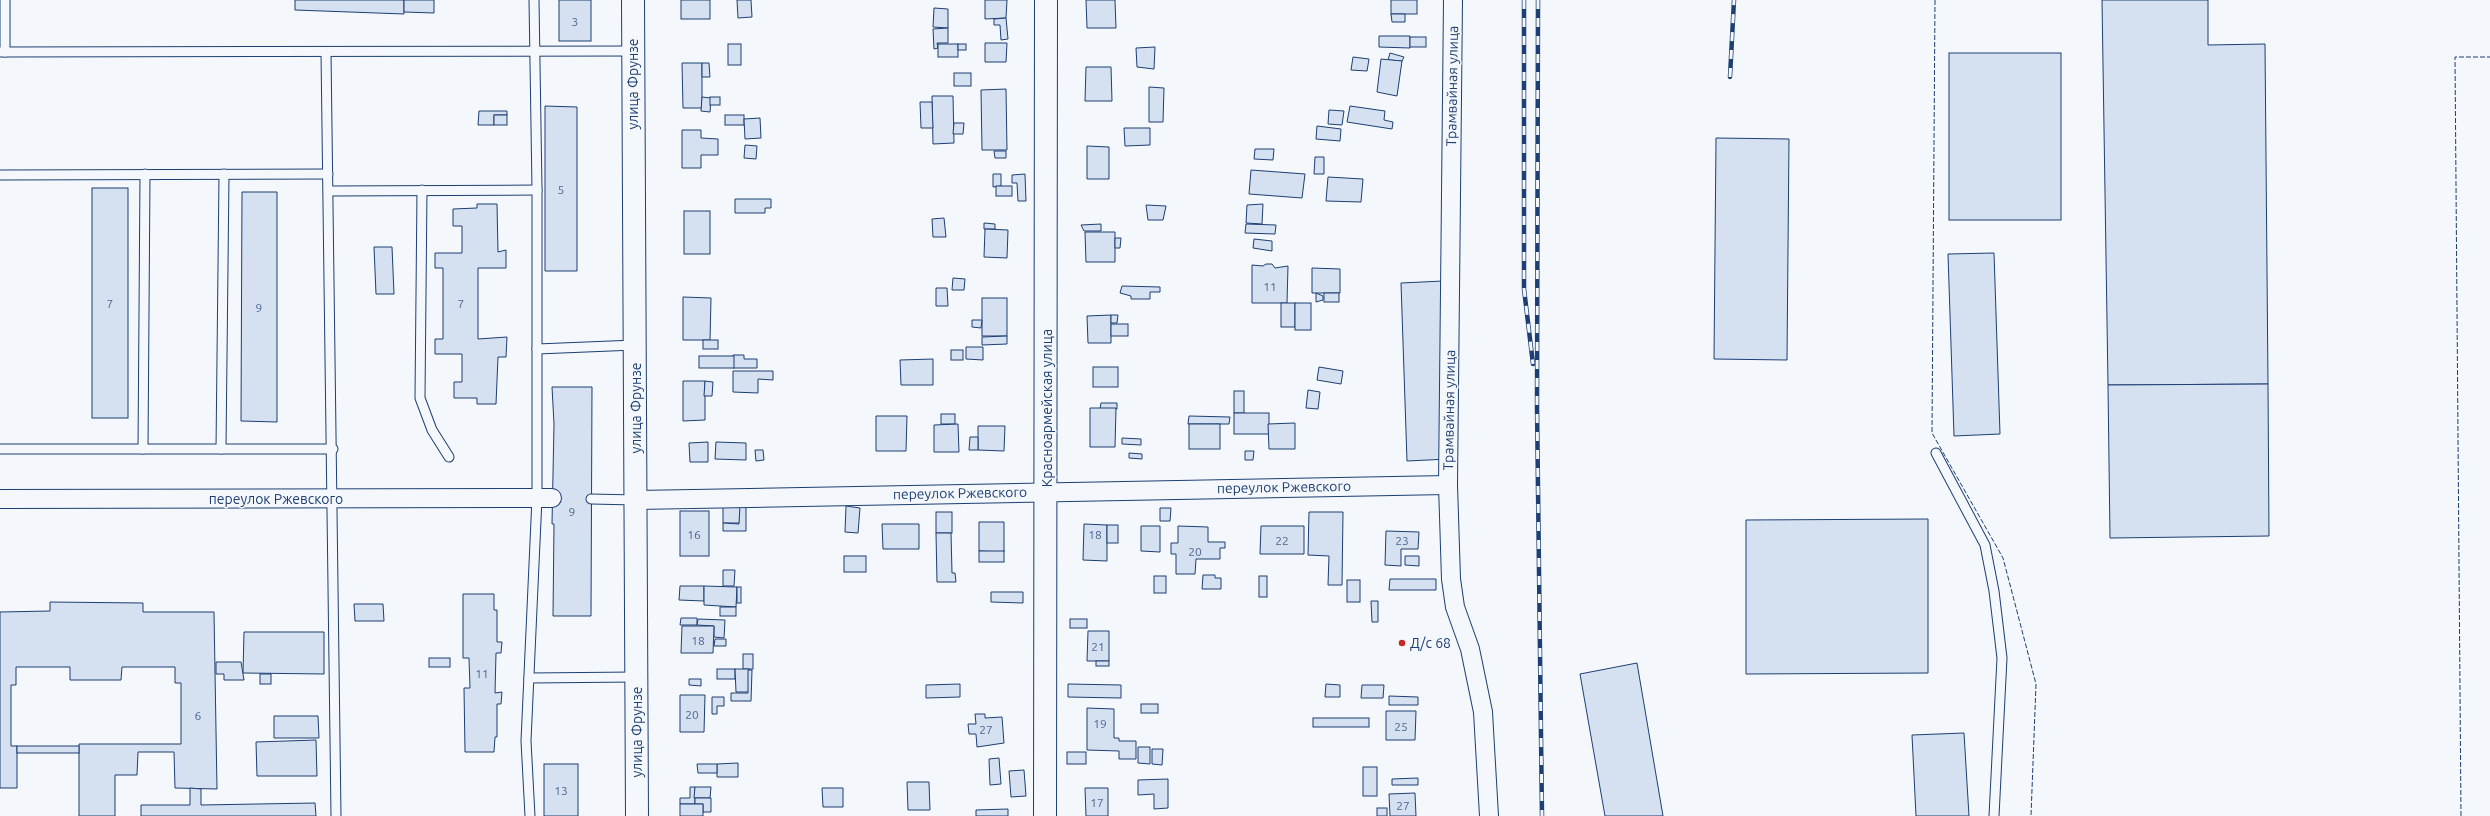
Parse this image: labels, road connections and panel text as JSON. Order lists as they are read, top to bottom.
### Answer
{
  "streets": {
    "street": [
      "улица Фрунзе",
      "Трамвайная улица",
      "Красноармейская улица",
      "переулок Ржевского"
    ]
  },
  "crossings": [
    ["улица Фрунзе", "переулок Ржевского"],
    ["Трамвайная улица", "переулок Ржевского"],
    ["Красноармейская улица", "переулок Ржевского"]
  ],
  "places": ["Д/с 68"],
  "house_numbers": [
    "3",
    "5",
    "11",
    "7",
    "7",
    "9",
    "9",
    "16",
    "18",
    "22",
    "23",
    "20",
    "18",
    "21",
    "11",
    "20",
    "6",
    "19",
    "25",
    "27",
    "13",
    "17",
    "27"
  ]
}
